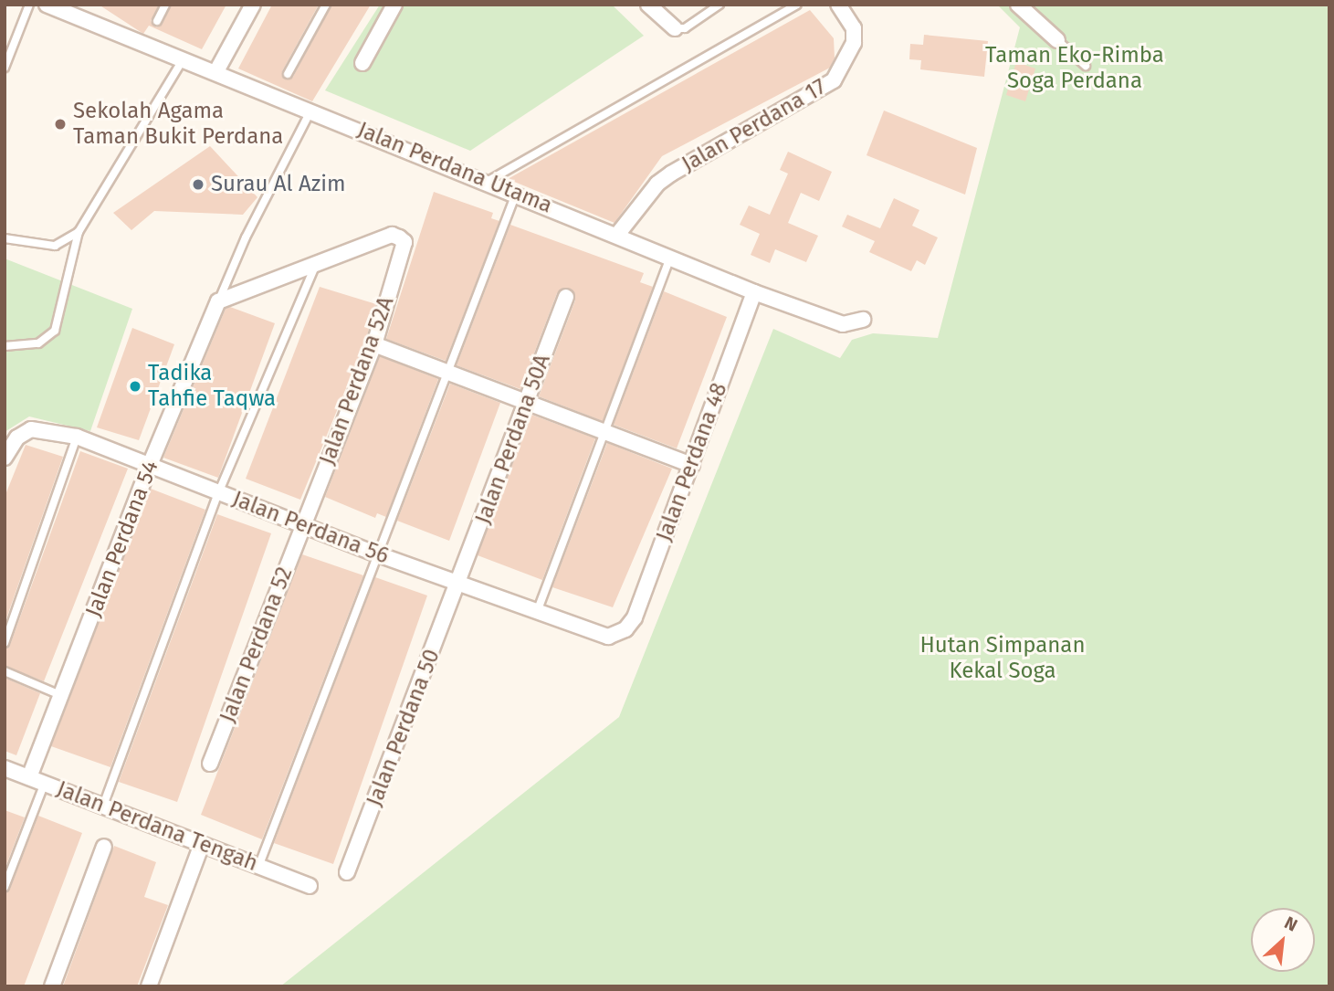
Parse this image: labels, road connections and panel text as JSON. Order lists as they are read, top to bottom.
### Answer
{
  "streets": {
    "street": [
      "Jalan Perdana 17",
      "Jalan Perdana Utama",
      "Jalan Perdana 52A",
      "Jalan Perdana 50A",
      "Jalan Perdana 48",
      "Jalan Perdana 56",
      "Jalan Perdana 54",
      "Jalan Perdana 52",
      "Jalan Perdana 50",
      "Jalan Perdana Tengah"
    ]
  },
  "crossings": [
    ["Jalan Perdana 17", "Jalan Perdana Utama"],
    ["Jalan Perdana Utama", "Jalan Perdana 48"],
    ["Jalan Perdana 52A", "Jalan Perdana 56"],
    ["Jalan Perdana 52A", "Jalan Perdana 52"],
    ["Jalan Perdana 50A", "Jalan Perdana 56"],
    ["Jalan Perdana 50A", "Jalan Perdana 50"],
    ["Jalan Perdana 48", "Jalan Perdana 56"],
    ["Jalan Perdana 56", "Jalan Perdana 54"],
    ["Jalan Perdana 56", "Jalan Perdana 52"],
    ["Jalan Perdana 56", "Jalan Perdana 50"],
    ["Jalan Perdana 54", "Jalan Perdana Tengah"]
  ],
  "parks": ["Taman Eko-Rimba Soga Perdana", "Hutan Simpanan Kekal Soga"],
  "places": ["Sekolah Agama Taman Bukit Perdana", "Surau Al Azim", "Tadika Tahfie Taqwa"],
  "north": "top right"
}
